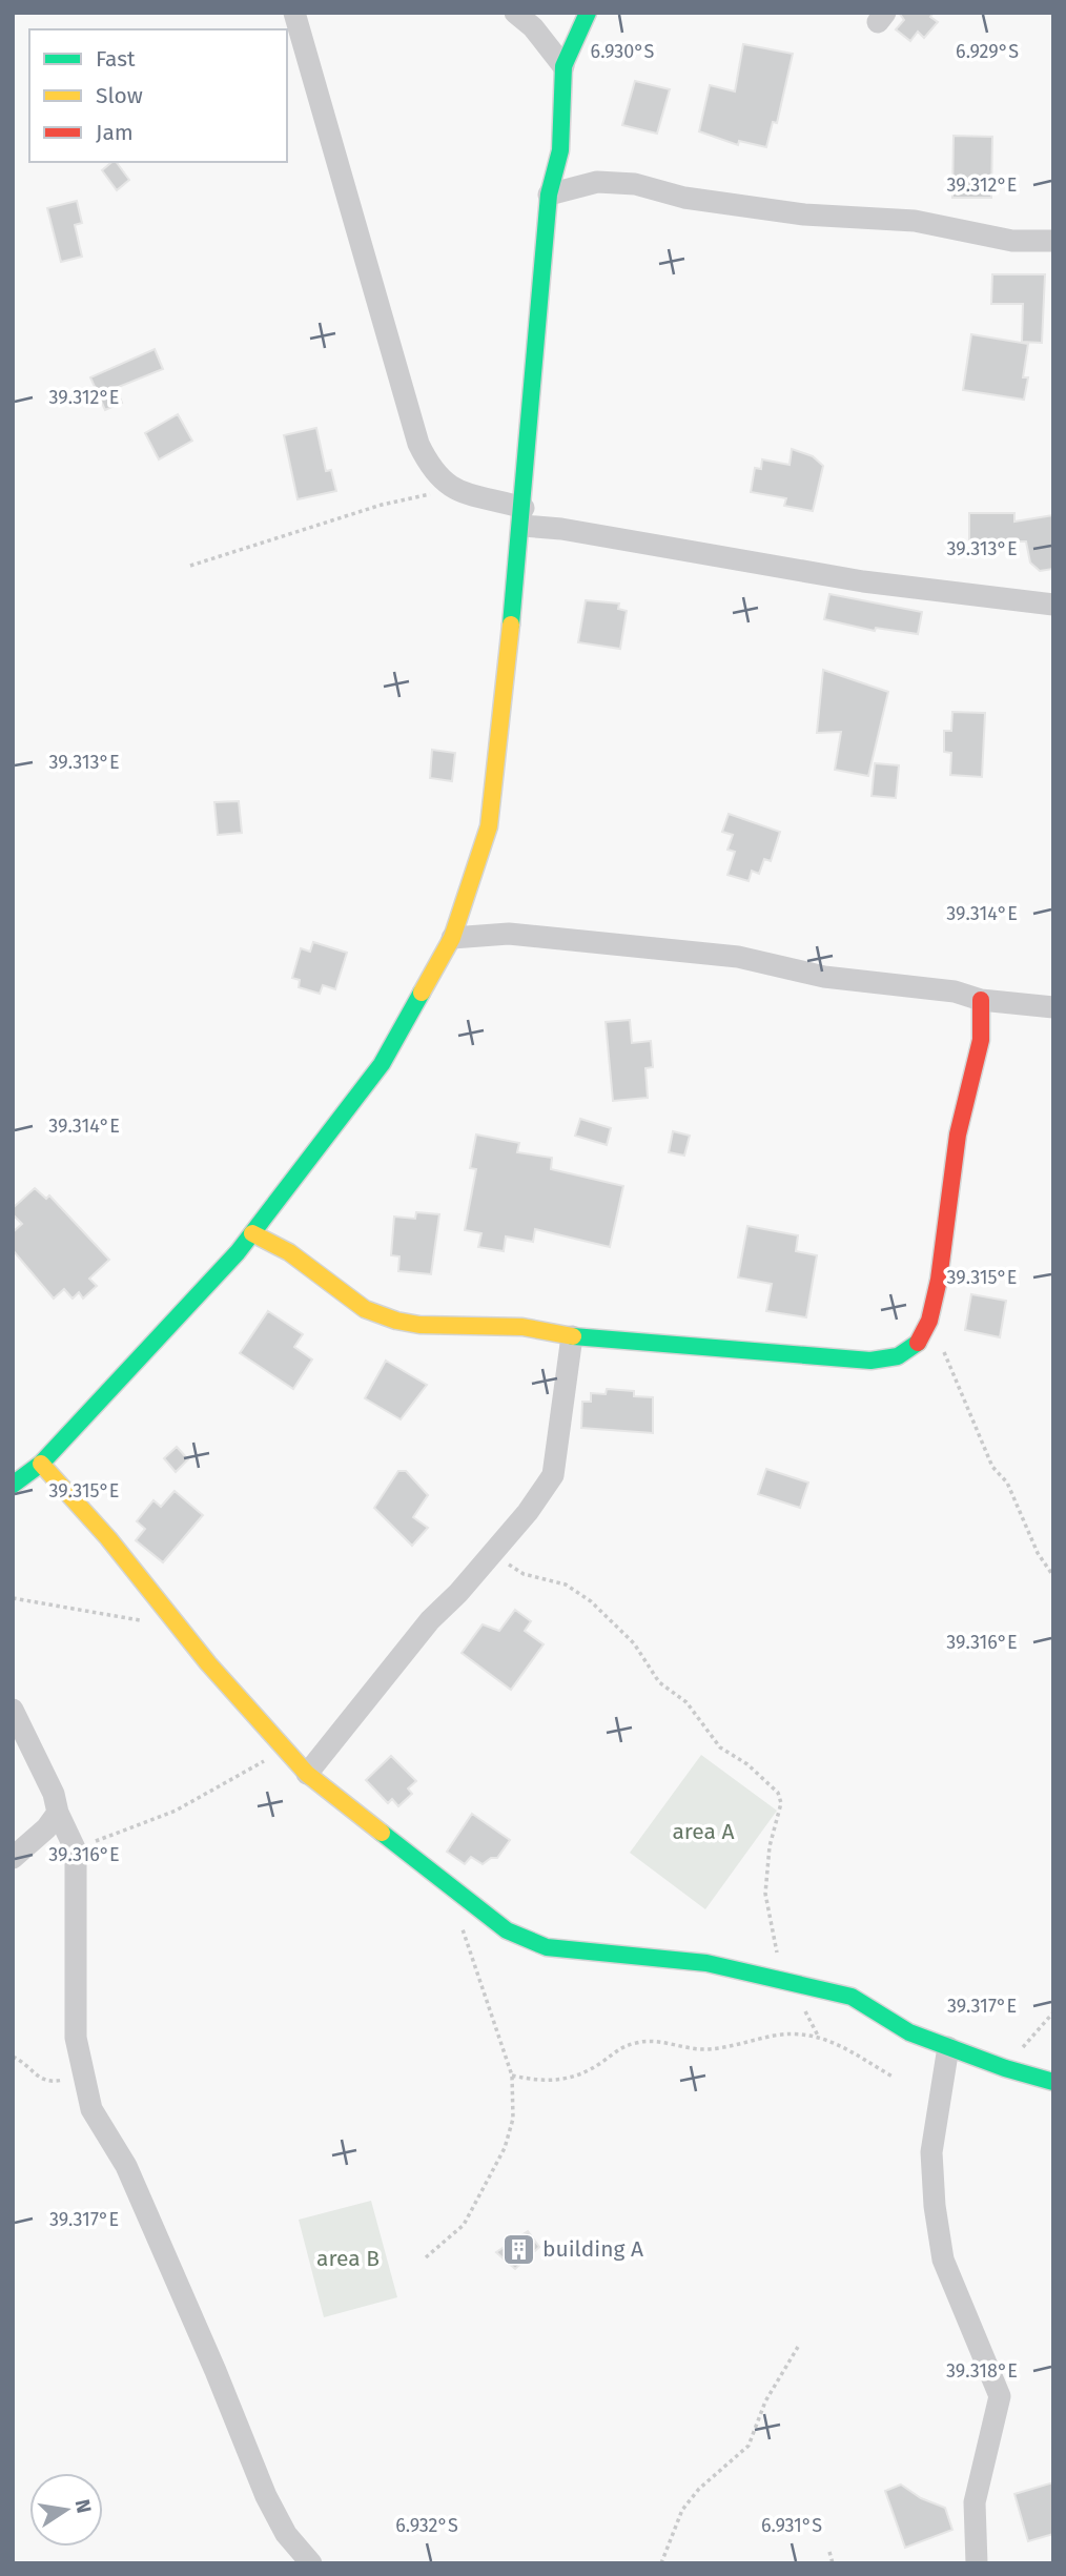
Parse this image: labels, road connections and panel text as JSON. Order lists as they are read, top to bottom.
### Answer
{
  "parks": ["area A", "area B"],
  "places": {
    "building": ["building A"]
  },
  "legend": ["Fast", "Slow", "Jam"],
  "north": "right",
  "coordinates": [
    "6.930°S",
    "6.929°S",
    "39.312°E",
    "39.313°E",
    "39.314°E",
    "39.315°E",
    "39.316°E",
    "39.317°E",
    "39.318°E",
    "6.932°S",
    "6.931°S"
  ]
}
